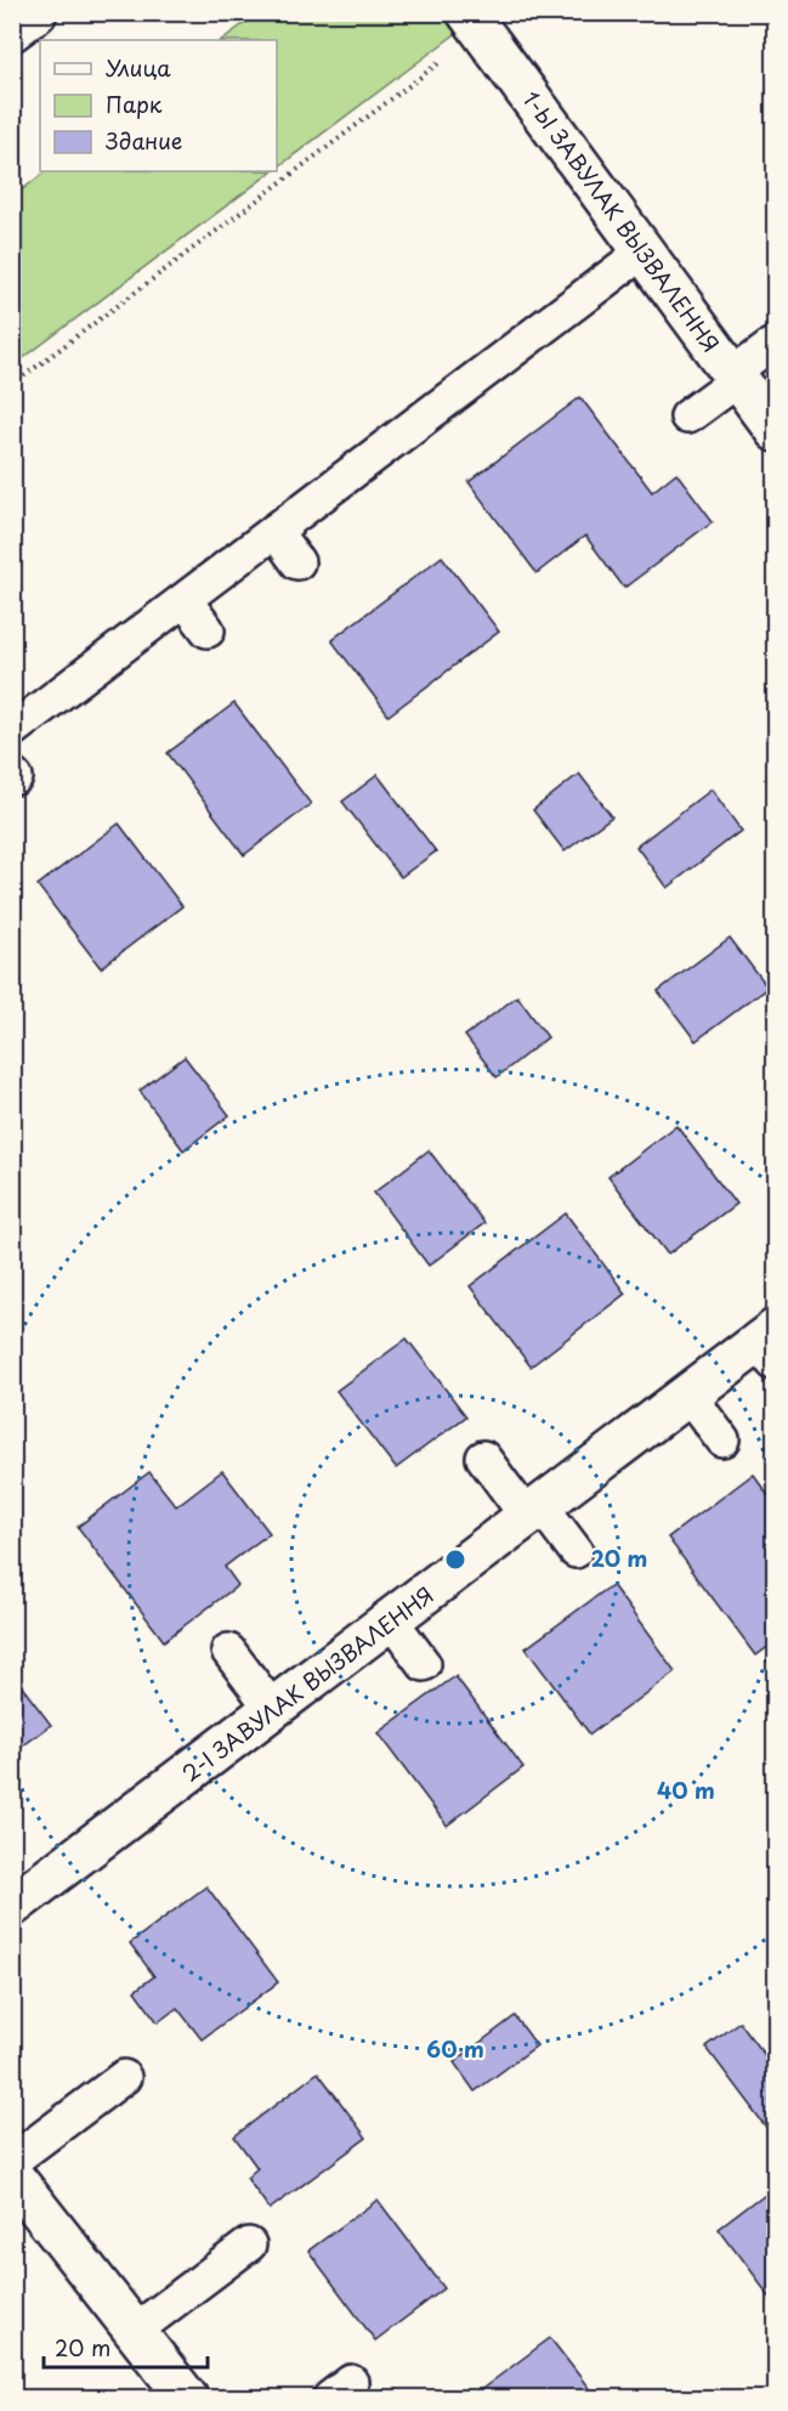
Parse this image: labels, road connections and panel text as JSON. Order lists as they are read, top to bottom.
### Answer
{
  "streets": {
    "street": ["1-Ы ЗАВУЛАК ВЫЗВАЛЕННЯ", "2-І ЗАВУЛАК ВЫЗВАЛЕННЯ"]
  },
  "legend": ["Улица", "Парк", "Здание"],
  "scale_bar": "20 m",
  "rings": ["20 m", "40 m", "60 m"]
}
